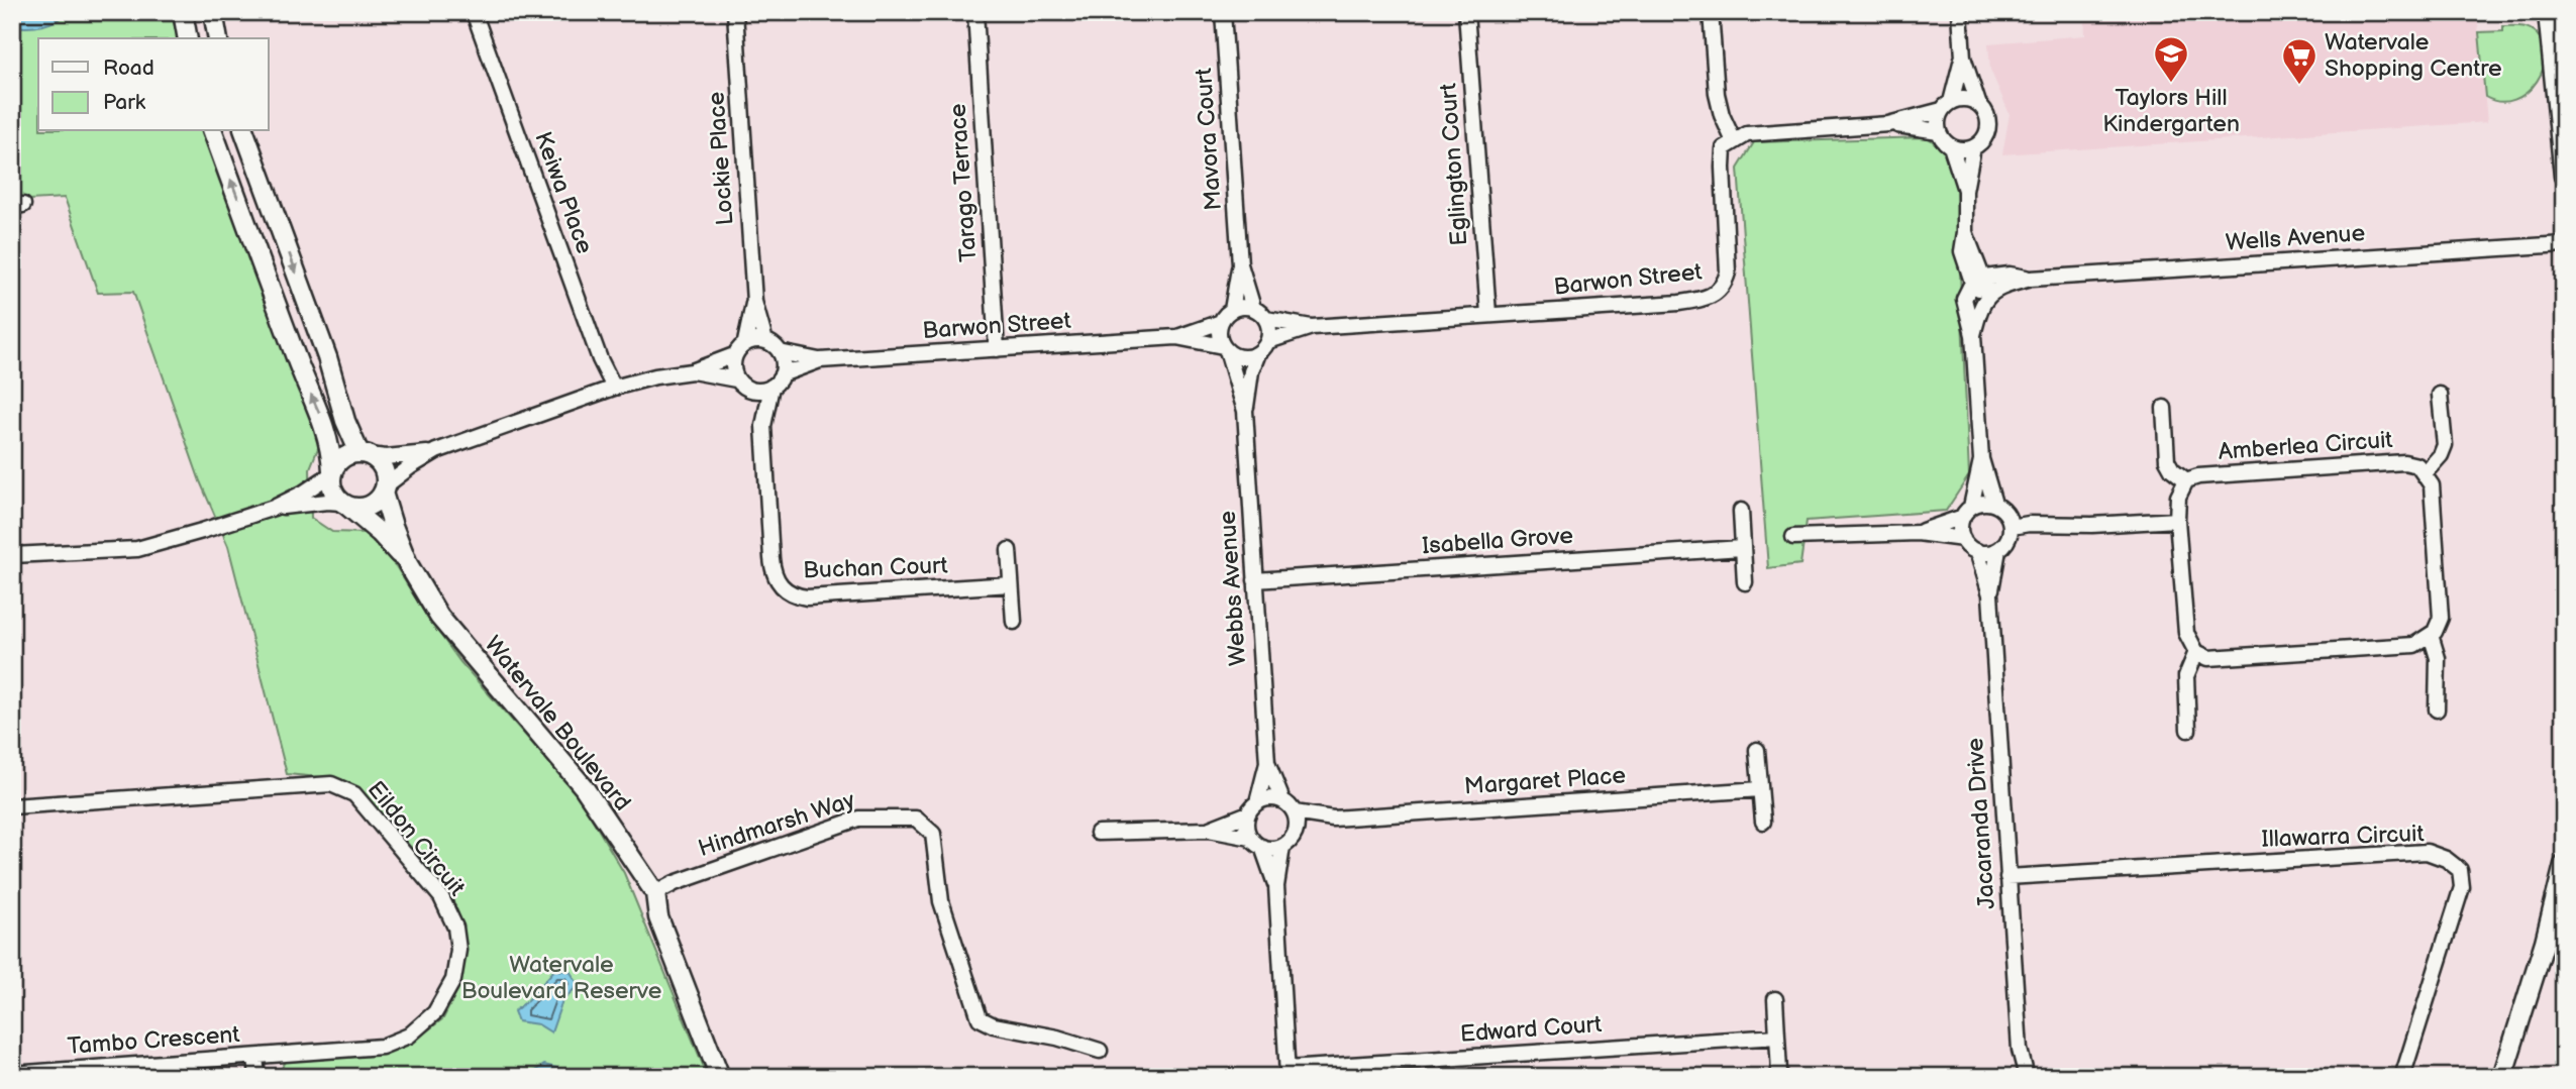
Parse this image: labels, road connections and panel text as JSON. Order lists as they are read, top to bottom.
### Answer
{
  "streets": {
    "street": [
      "Mavora Court",
      "Lockie Place",
      "Eglington Court",
      "Tarago Terrace",
      "Keiwa Place",
      "Wells Avenue",
      "Barwon Street",
      "Amberlea Circuit",
      "Isabella Grove",
      "Buchan Court",
      "Webbs Avenue",
      "Watervale Boulevard",
      "Margaret Place",
      "Jacaranda Drive",
      "Hindmarsh Way",
      "Illawarra Circuit",
      "Eildon Circuit",
      "Edward Court",
      "Tambo Crescent"
    ]
  },
  "crossings": [
    ["Mavora Court", "Barwon Street"],
    ["Mavora Court", "Webbs Avenue"],
    ["Lockie Place", "Barwon Street"],
    ["Lockie Place", "Buchan Court"],
    ["Eglington Court", "Barwon Street"],
    ["Tarago Terrace", "Barwon Street"],
    ["Barwon Street", "Buchan Court"],
    ["Barwon Street", "Webbs Avenue"],
    ["Isabella Grove", "Webbs Avenue"],
    ["Webbs Avenue", "Margaret Place"],
    ["Watervale Boulevard", "Hindmarsh Way"],
    ["Jacaranda Drive", "Illawarra Circuit"],
    ["Eildon Circuit", "Tambo Crescent"]
  ],
  "parks": ["Watervale Boulevard Reserve"],
  "places": {
    "school or university": ["Taylors Hill Kindergarten"],
    "supermarket": ["Watervale Shopping Centre"]
  },
  "legend": ["Road", "Park"]
}
